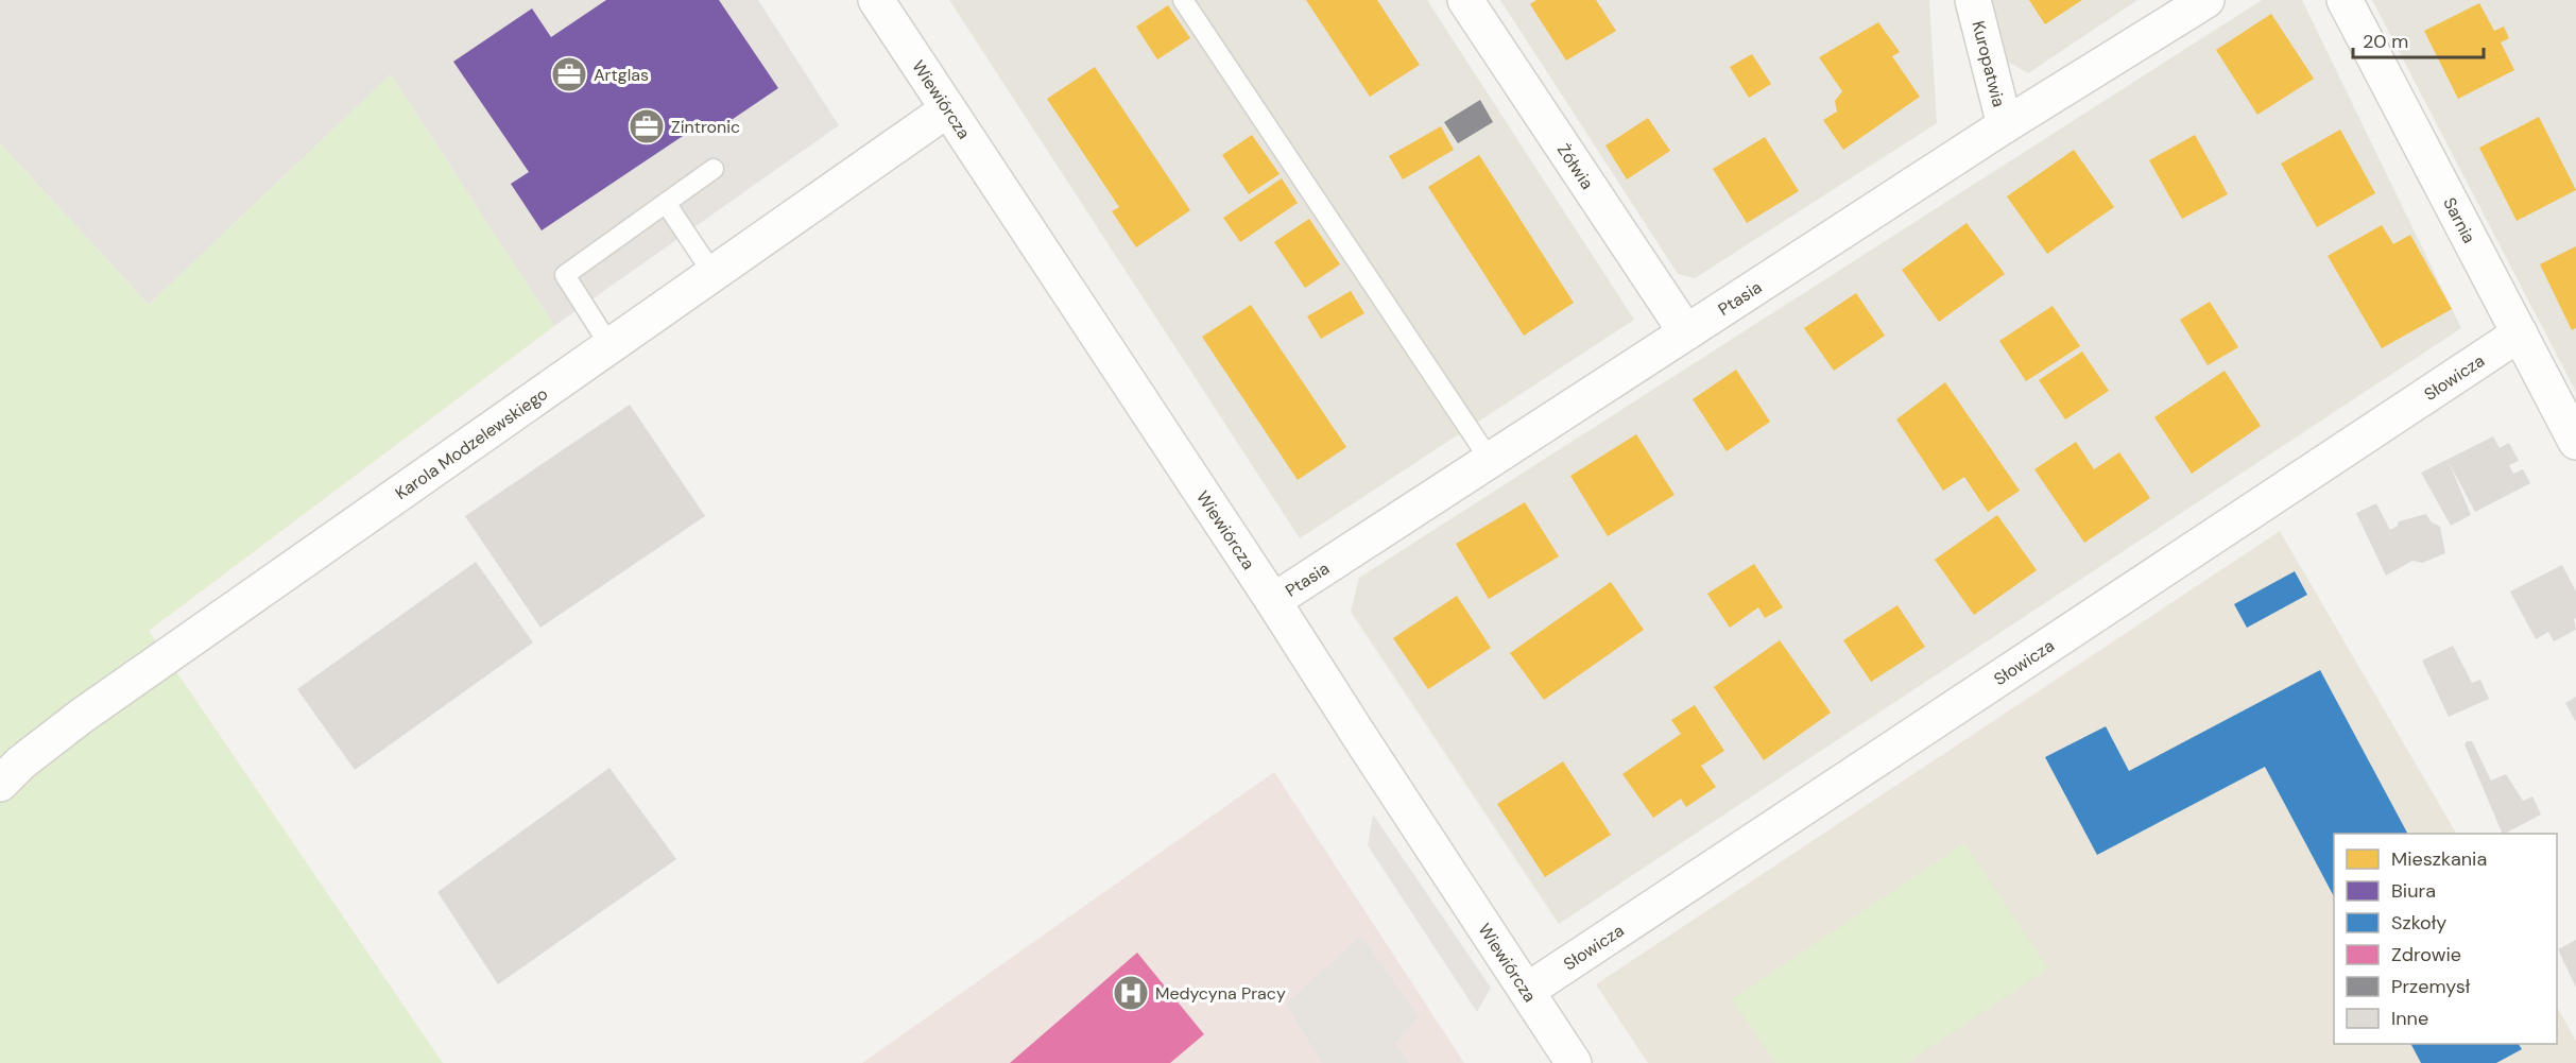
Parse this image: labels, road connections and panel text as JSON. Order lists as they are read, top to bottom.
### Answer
{
  "streets": {
    "street": [
      "Kuropatwia",
      "Wiewiórcza",
      "Żółwia",
      "Sarnia",
      "Ptasia",
      "Słowicza",
      "Karola Modzelewskiego"
    ]
  },
  "crossings": [
    ["Kuropatwia", "Ptasia"],
    ["Wiewiórcza", "Ptasia"],
    ["Wiewiórcza", "Słowicza"],
    ["Wiewiórcza", "Karola Modzelewskiego"],
    ["Żółwia", "Ptasia"],
    ["Sarnia", "Słowicza"]
  ],
  "places": {
    "office": ["Artglas", "Zintronic"],
    "hospital": ["Medycyna Pracy"]
  },
  "legend": [
    "Mieszkania",
    "Biura",
    "Szkoły",
    "Zdrowie",
    "Przemysł",
    "Inne"
  ],
  "scale_bar": "20 m"
}
